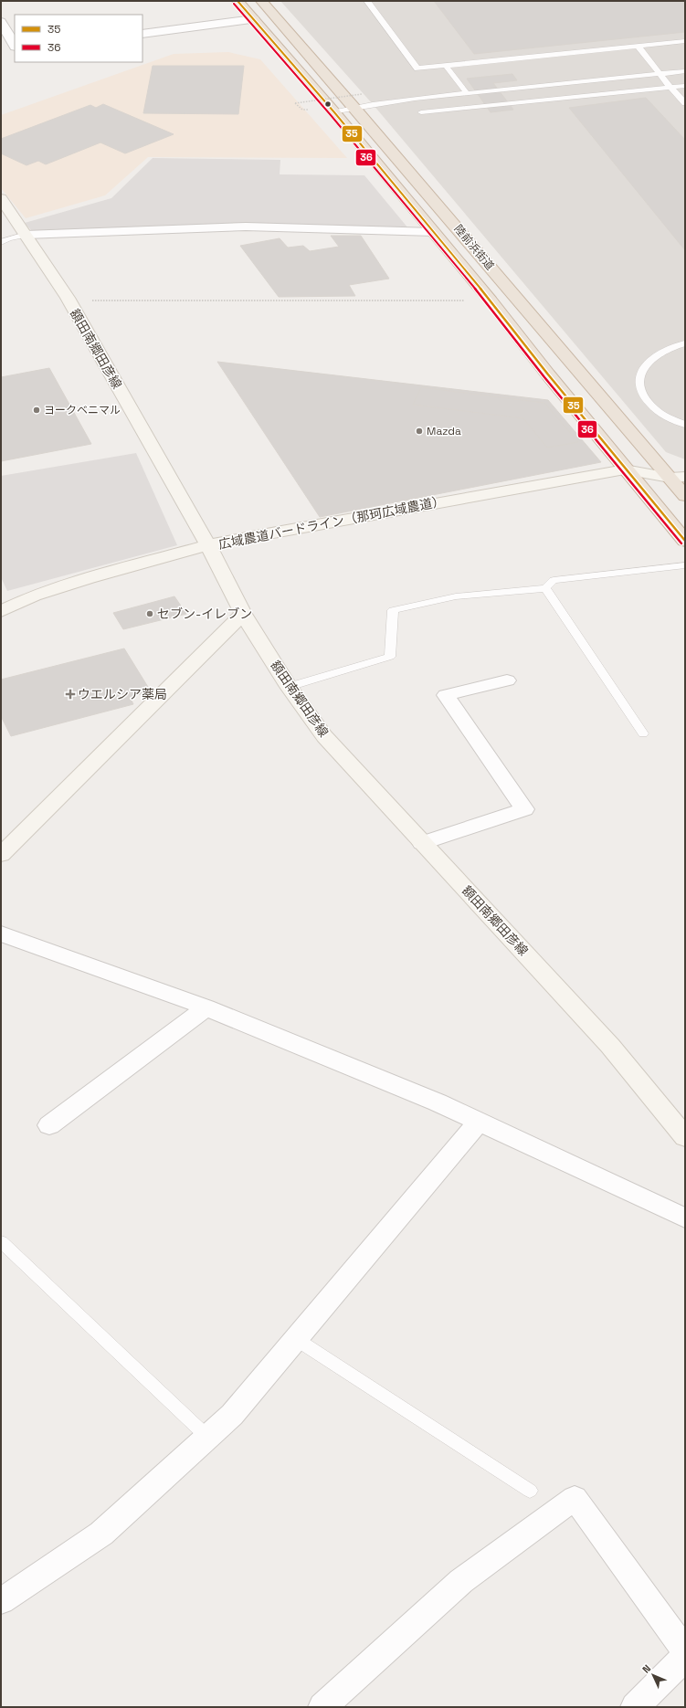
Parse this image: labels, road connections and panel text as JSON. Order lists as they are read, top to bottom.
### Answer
{
  "streets": {
    "highway": ["陸前浜街道"],
    "main road": ["額田南郷田彦線", "広域農道バードライン（那珂広域農道）"]
  },
  "crossings": [
    ["陸前浜街道", "広域農道バードライン（那珂広域農道）"],
    ["額田南郷田彦線", "広域農道バードライン（那珂広域農道）"]
  ],
  "places": {
    "other": ["ヨークベニマル", "Mazda", "セブン-イレブン"],
    "health": ["ウエルシア薬局"]
  },
  "lines": ["transit line 35", "transit line 36"],
  "legend": ["35", "36"],
  "north": "top left"
}
